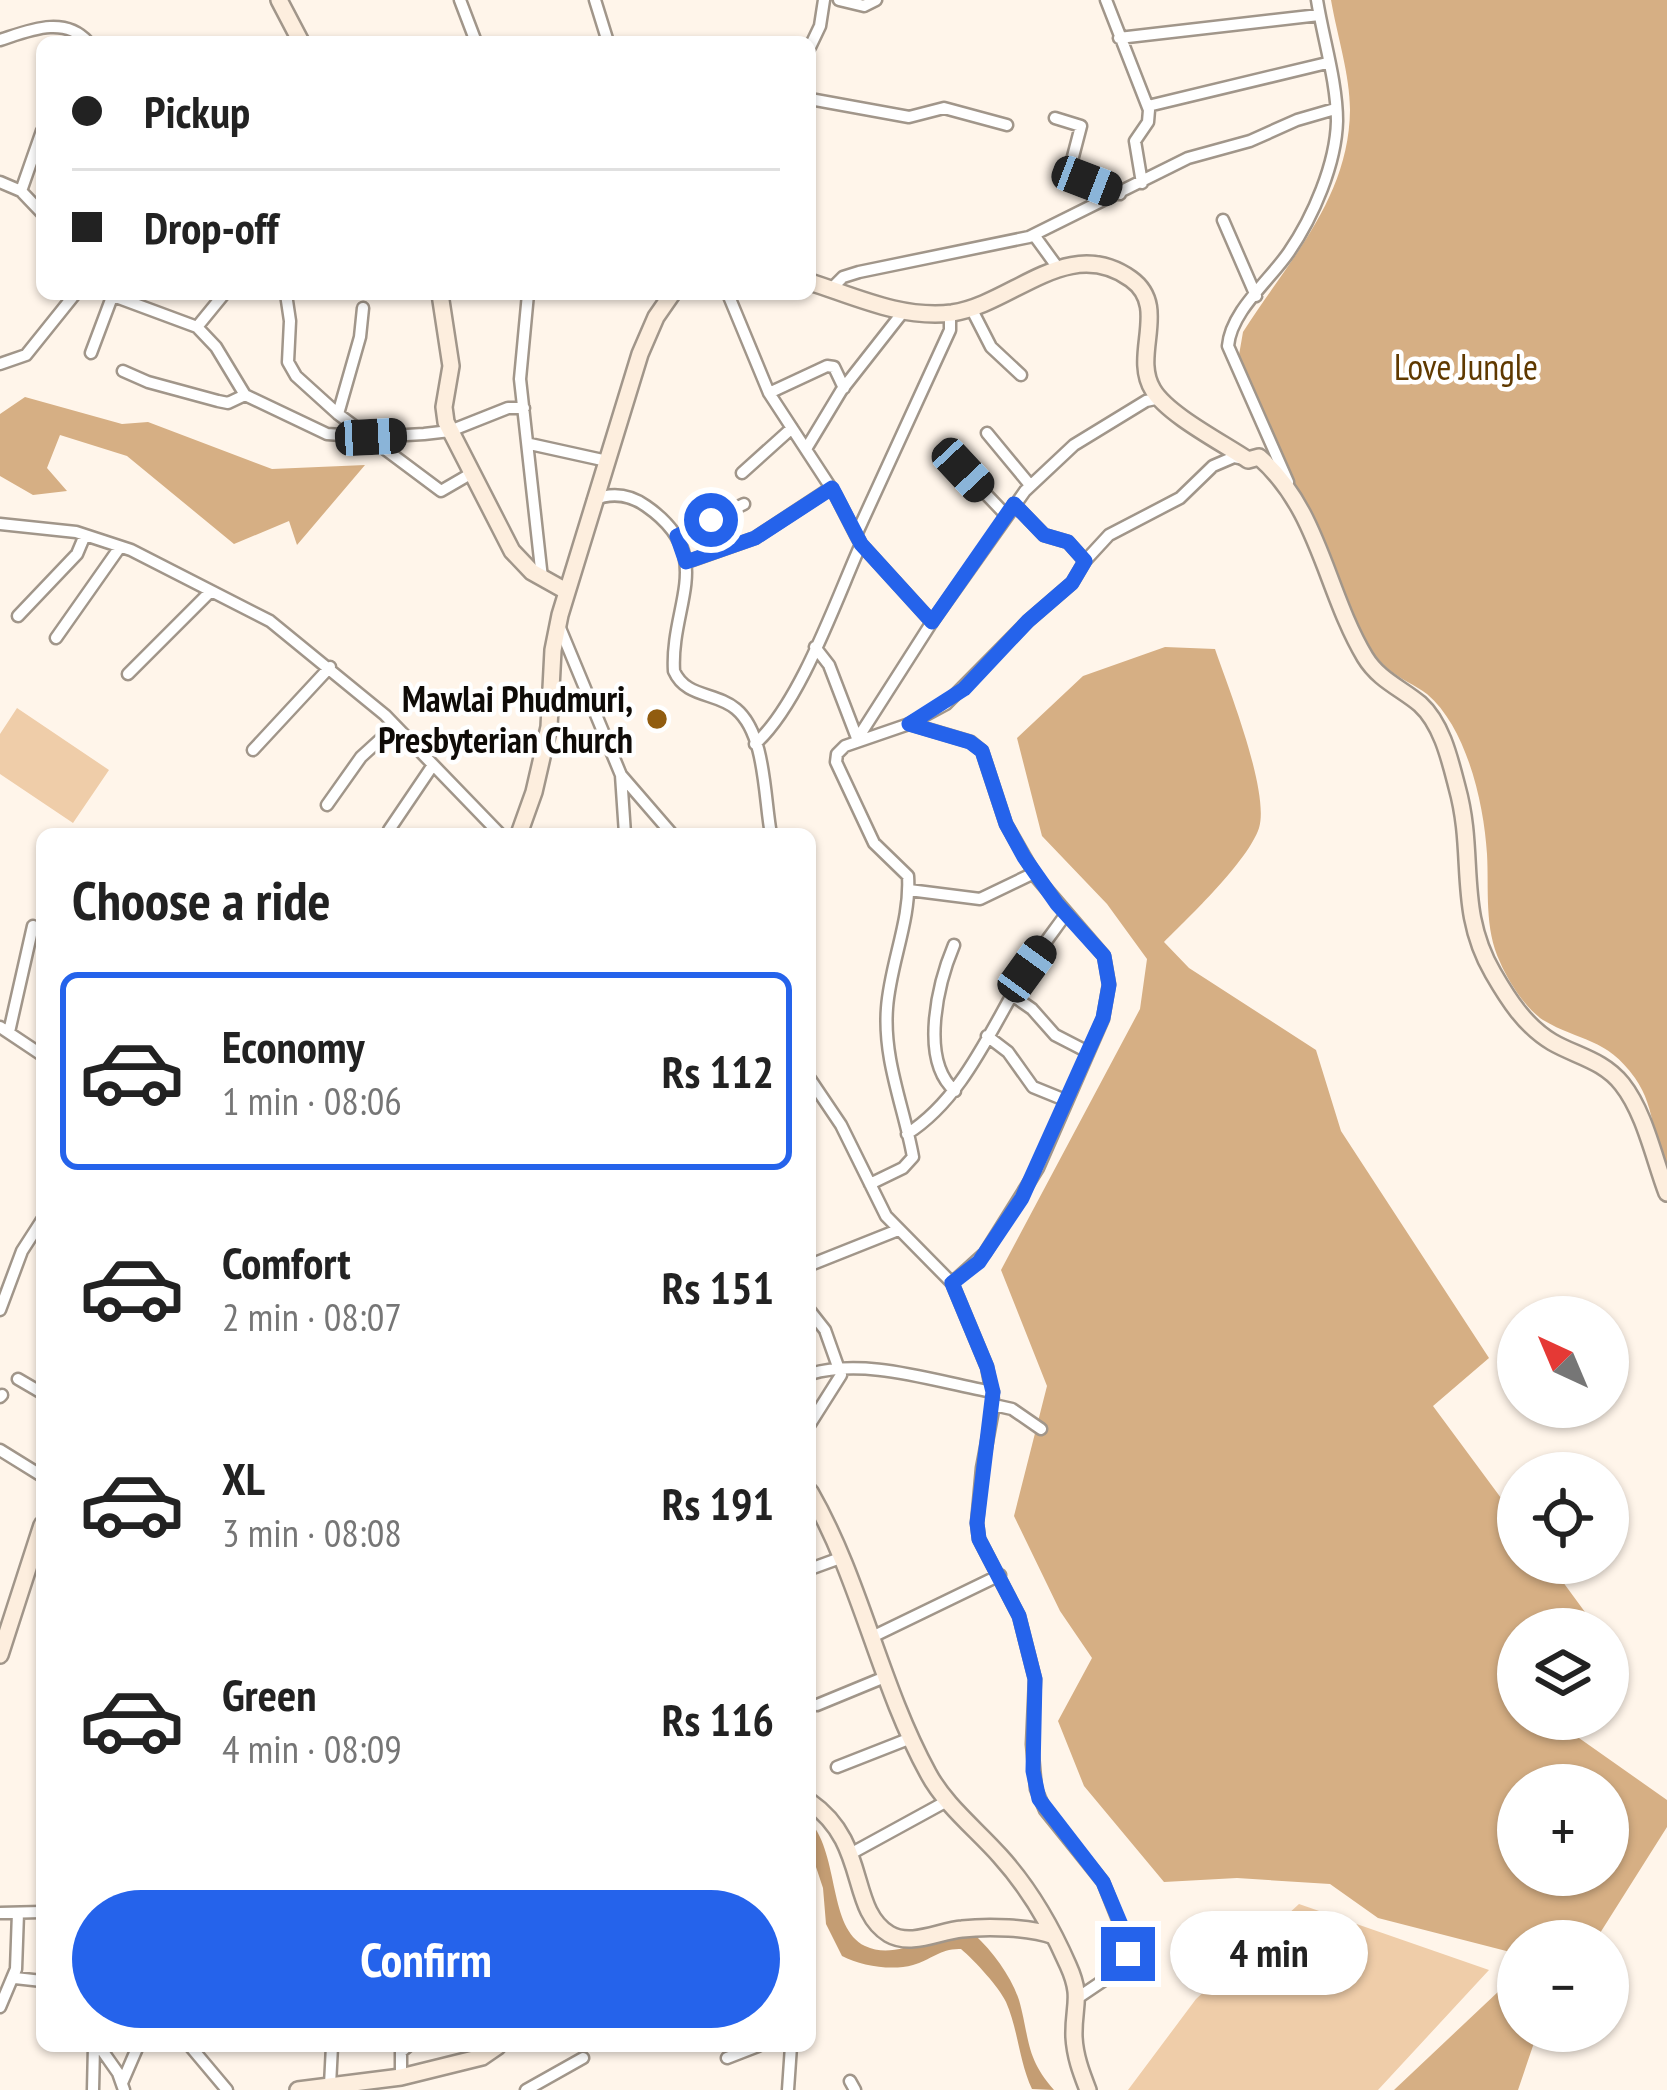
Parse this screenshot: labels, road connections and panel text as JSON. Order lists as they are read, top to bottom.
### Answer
{
  "parks": ["Love Jungle"],
  "places": ["Mawlai Phudmuri, Presbyterian Church"],
  "north": "top left",
  "page": {
    "banner": ["Pickup", "Drop-off"],
    "heading": "Choose a ride",
    "list": [
      {
        "name": "Economy",
        "note": "1 min · 08:06",
        "value": "Rs 112"
      },
      {
        "name": "Comfort",
        "note": "2 min · 08:07",
        "value": "Rs 151"
      },
      {
        "name": "XL",
        "note": "3 min · 08:08",
        "value": "Rs 191"
      },
      {
        "name": "Green",
        "note": "4 min · 08:09",
        "value": "Rs 116"
      }
    ],
    "map_buttons": ["+", "−"],
    "buttons": "Confirm",
    "bubble": "4 min"
  }
}
